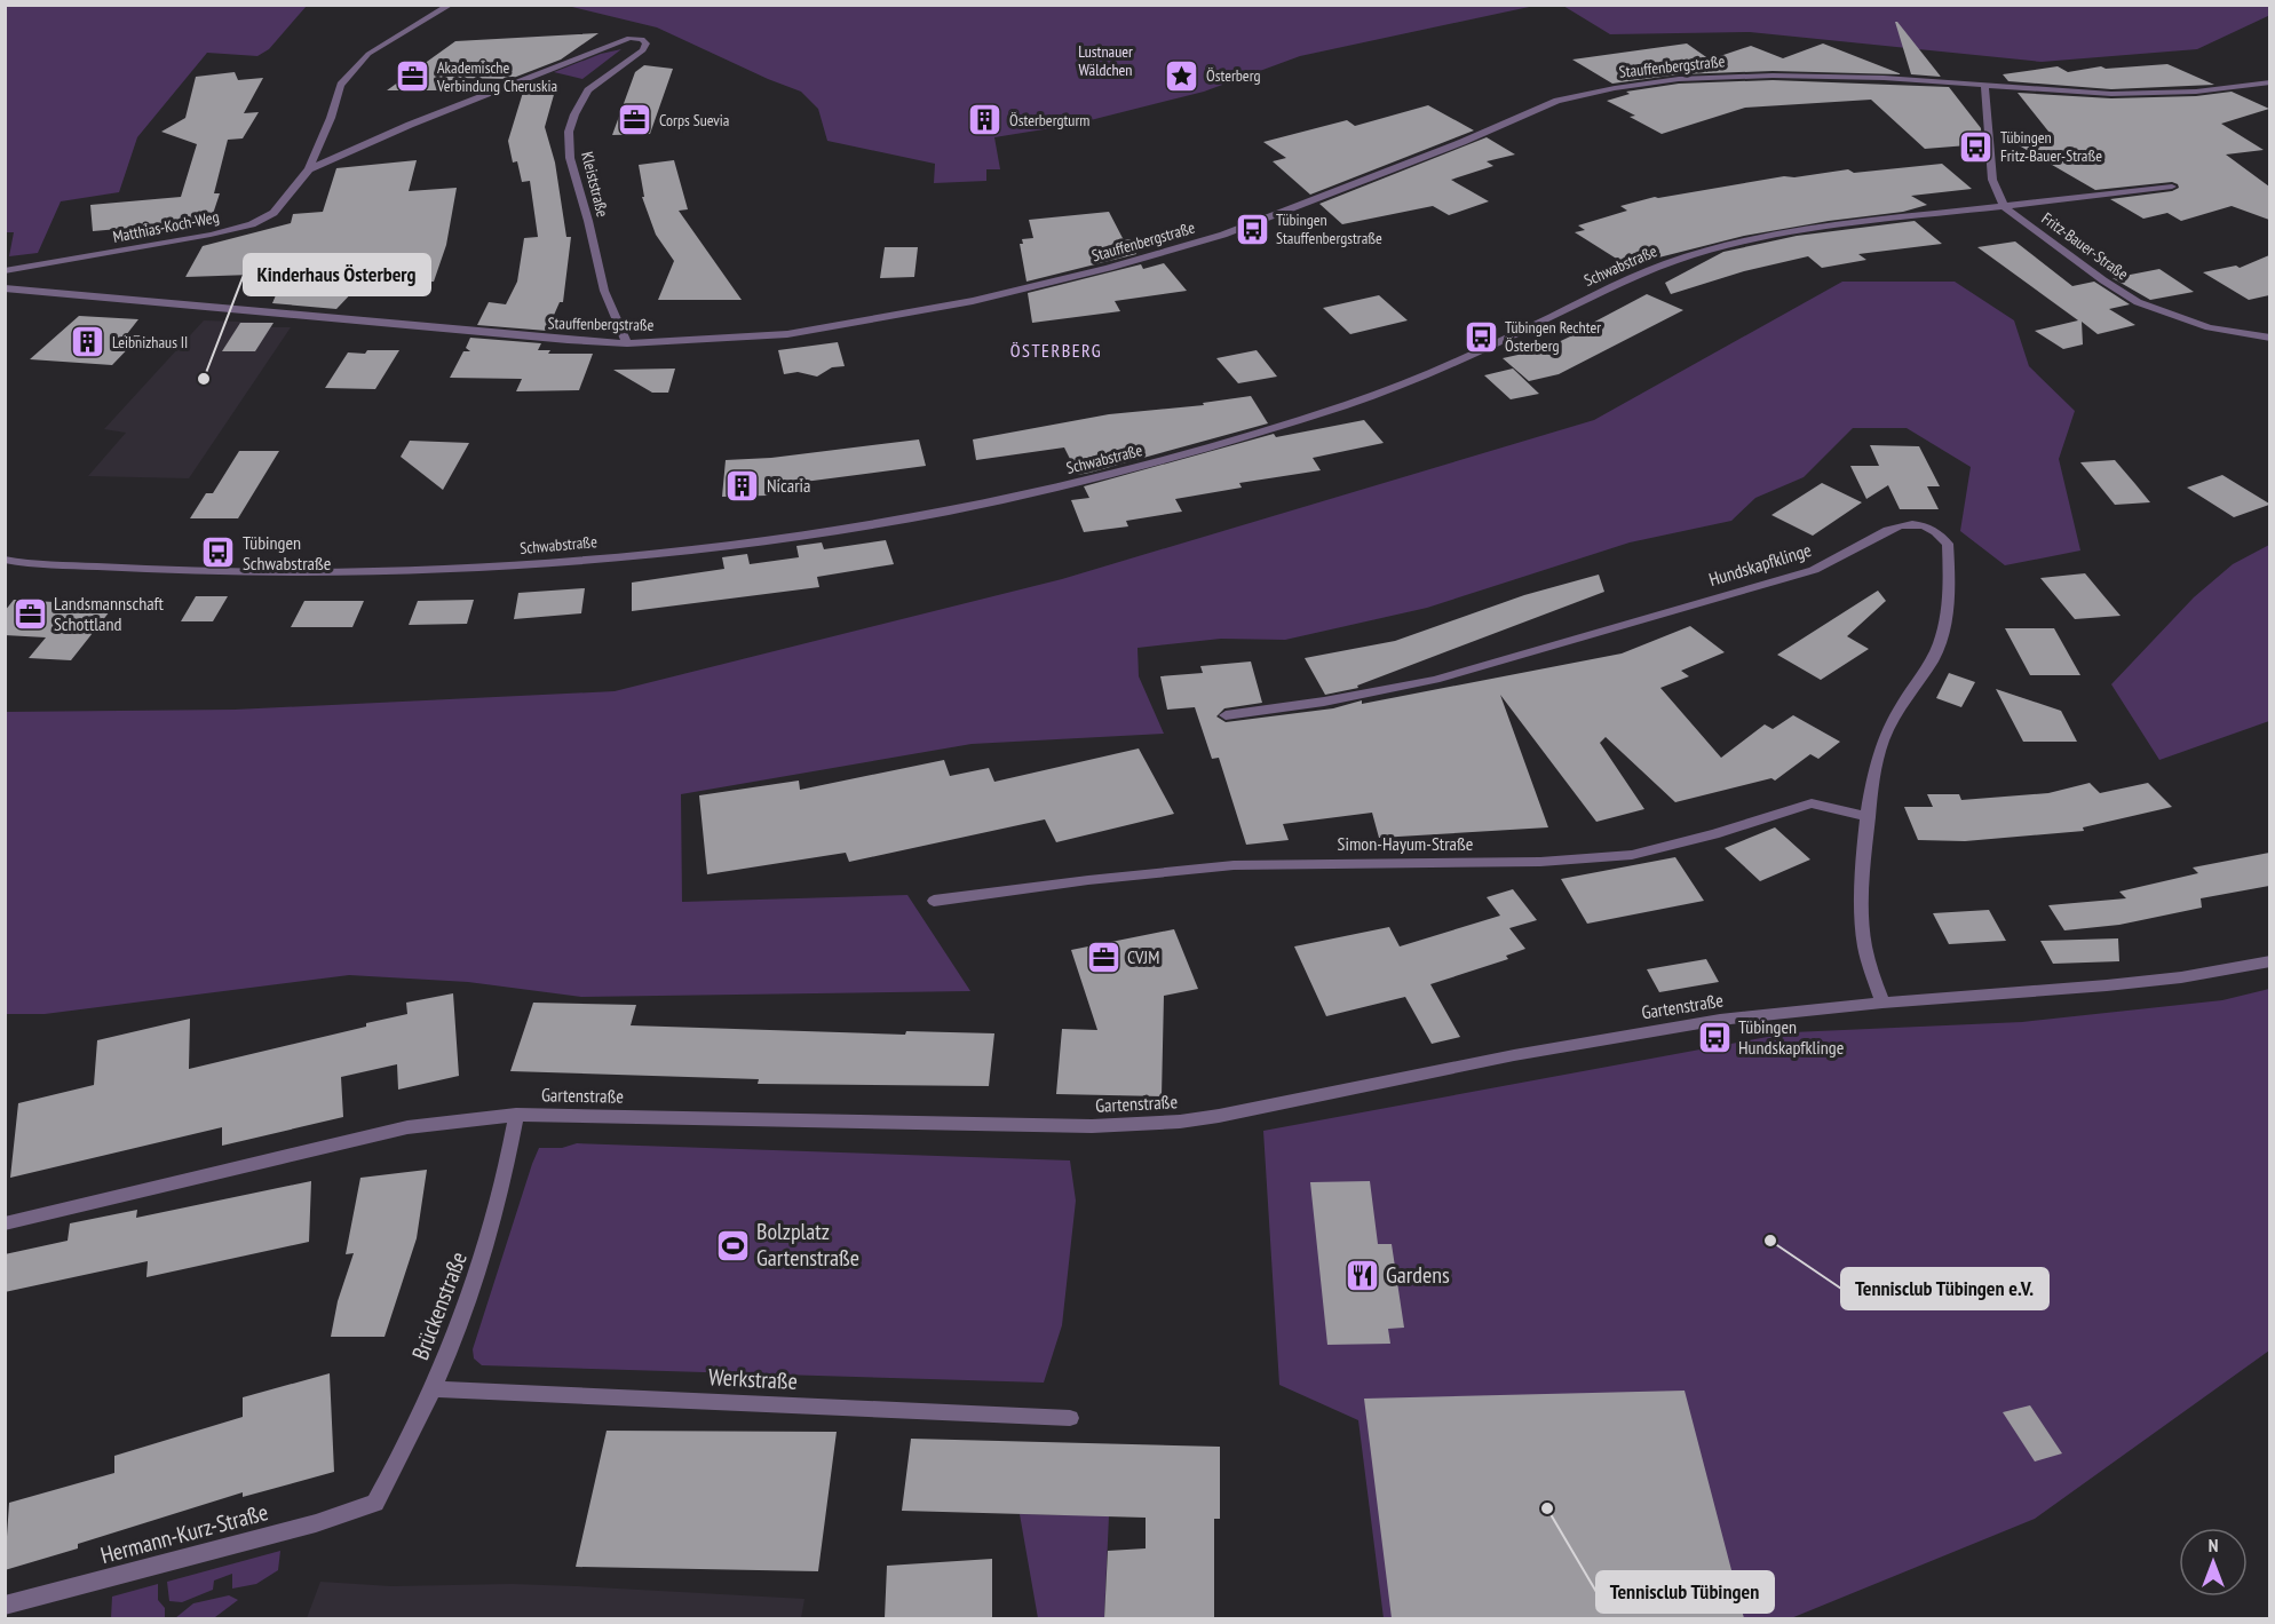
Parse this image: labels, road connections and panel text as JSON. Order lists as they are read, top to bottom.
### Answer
{
  "streets": {
    "street": [
      "Stauffenbergstraße",
      "Kleiststraße",
      "Matthias-Koch-Weg",
      "Fritz-Bauer-Straße",
      "Schwabstraße",
      "Hundskapfklinge",
      "Simon-Hayum-Straße",
      "Gartenstraße",
      "Brückenstraße",
      "Werkstraße",
      "Hermann-Kurz-Straße"
    ]
  },
  "crossings": [
    ["Stauffenbergstraße", "Kleiststraße"],
    ["Kleiststraße", "Matthias-Koch-Weg"],
    ["Fritz-Bauer-Straße", "Schwabstraße"],
    ["Hundskapfklinge", "Simon-Hayum-Straße"],
    ["Hundskapfklinge", "Gartenstraße"],
    ["Gartenstraße", "Brückenstraße"],
    ["Brückenstraße", "Werkstraße"],
    ["Brückenstraße", "Hermann-Kurz-Straße"]
  ],
  "districts": ["ÖSTERBERG"],
  "parks": ["Lustnauer Wäldchen"],
  "places": {
    "place": ["Österberg"],
    "office": [
      "Akademische Verbindung Cheruskia",
      "Corps Suevia",
      "Landsmannschaft Schottland",
      "CVJM"
    ],
    "building": ["Österbergturm", "Leibnizhaus II", "Nicaria"],
    "bus stop": [
      "Tübingen Fritz-Bauer-Straße",
      "Tübingen Stauffenbergstraße",
      "Tübingen Rechter Österberg",
      "Tübingen Schwabstraße",
      "Tübingen Hundskapfklinge"
    ],
    "other": ["Kinderhaus Österberg", "Tennisclub Tübingen e.V.", "Tennisclub Tübingen"],
    "sports": ["Bolzplatz Gartenstraße"],
    "restaurant": ["Gardens"]
  },
  "north": "top"
}
